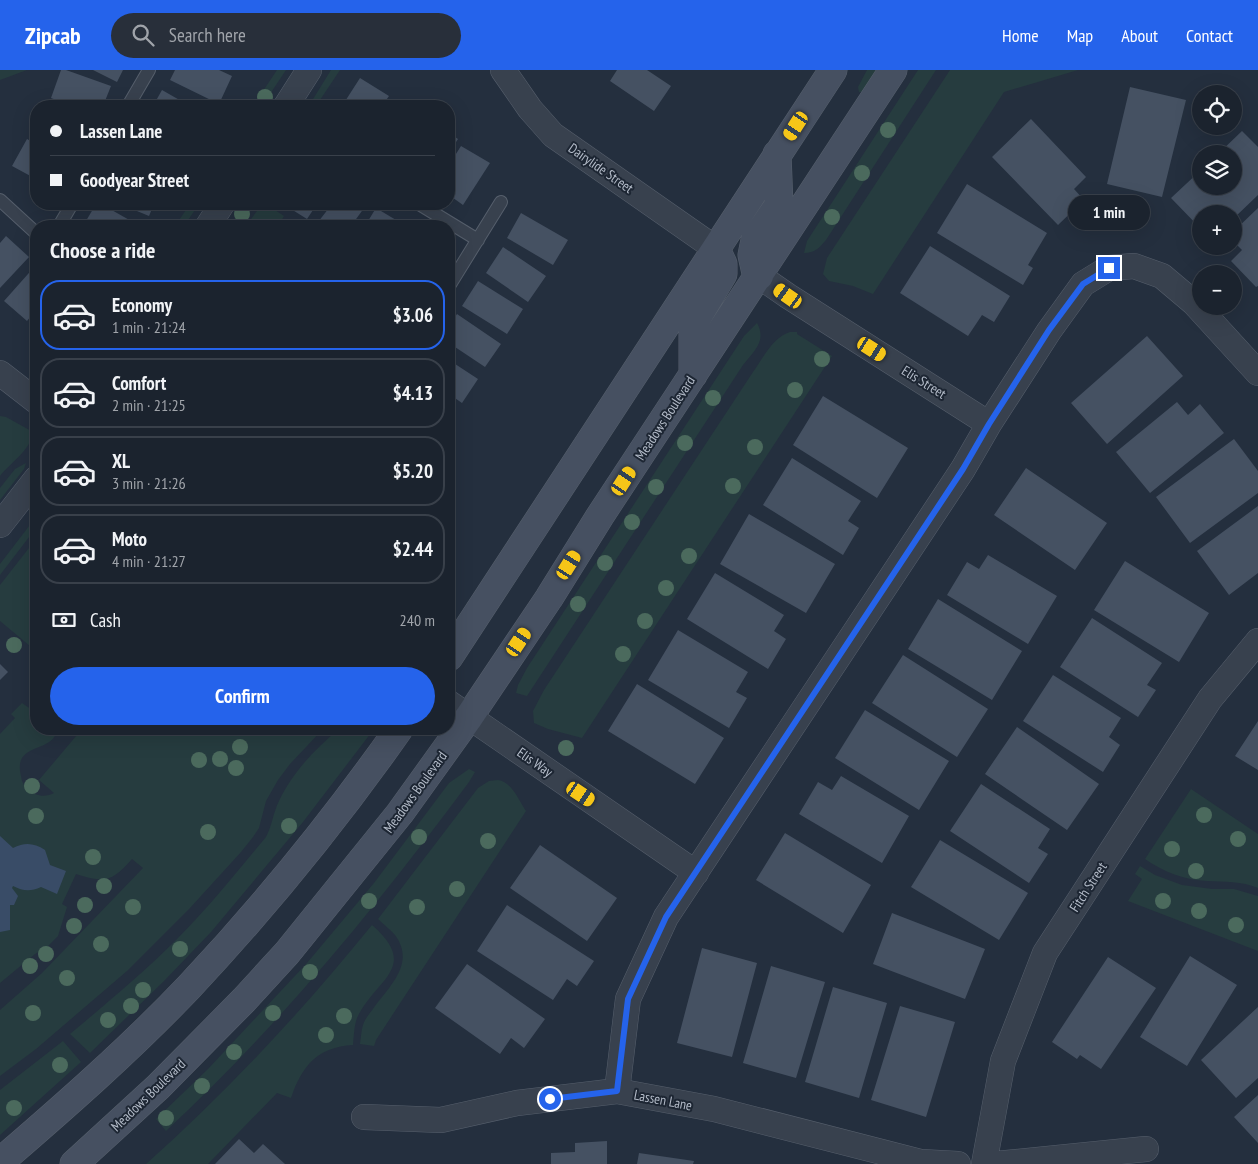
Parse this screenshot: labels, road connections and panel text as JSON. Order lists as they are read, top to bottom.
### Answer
{
  "streets": {
    "main road": ["Meadows Boulevard"],
    "street": [
      "Dairylide Street",
      "Elis Street",
      "Elis Way",
      "Fitch Street",
      "Lassen Lane"
    ]
  },
  "crossings": [
    ["Elis Street", "Meadows Boulevard"],
    ["Meadows Boulevard", "Elis Way"]
  ],
  "page": {
    "header": "Zipcab",
    "search": "Search here",
    "nav": [
      "Home",
      "Map",
      "About",
      "Contact"
    ],
    "map_buttons": ["+", "−"],
    "banner": ["Lassen Lane", "Goodyear Street"],
    "bubble": "1 min",
    "heading": "Choose a ride",
    "list": [
      {
        "name": "Economy",
        "note": "1 min · 21:24",
        "value": "$3.06"
      },
      {
        "name": "Comfort",
        "note": "2 min · 21:25",
        "value": "$4.13"
      },
      {
        "name": "XL",
        "note": "3 min · 21:26",
        "value": "$5.20"
      },
      {
        "name": "Moto",
        "note": "4 min · 21:27",
        "value": "$2.44"
      }
    ],
    "pay": ["Cash", "240 m"],
    "buttons": "Confirm"
  }
}
